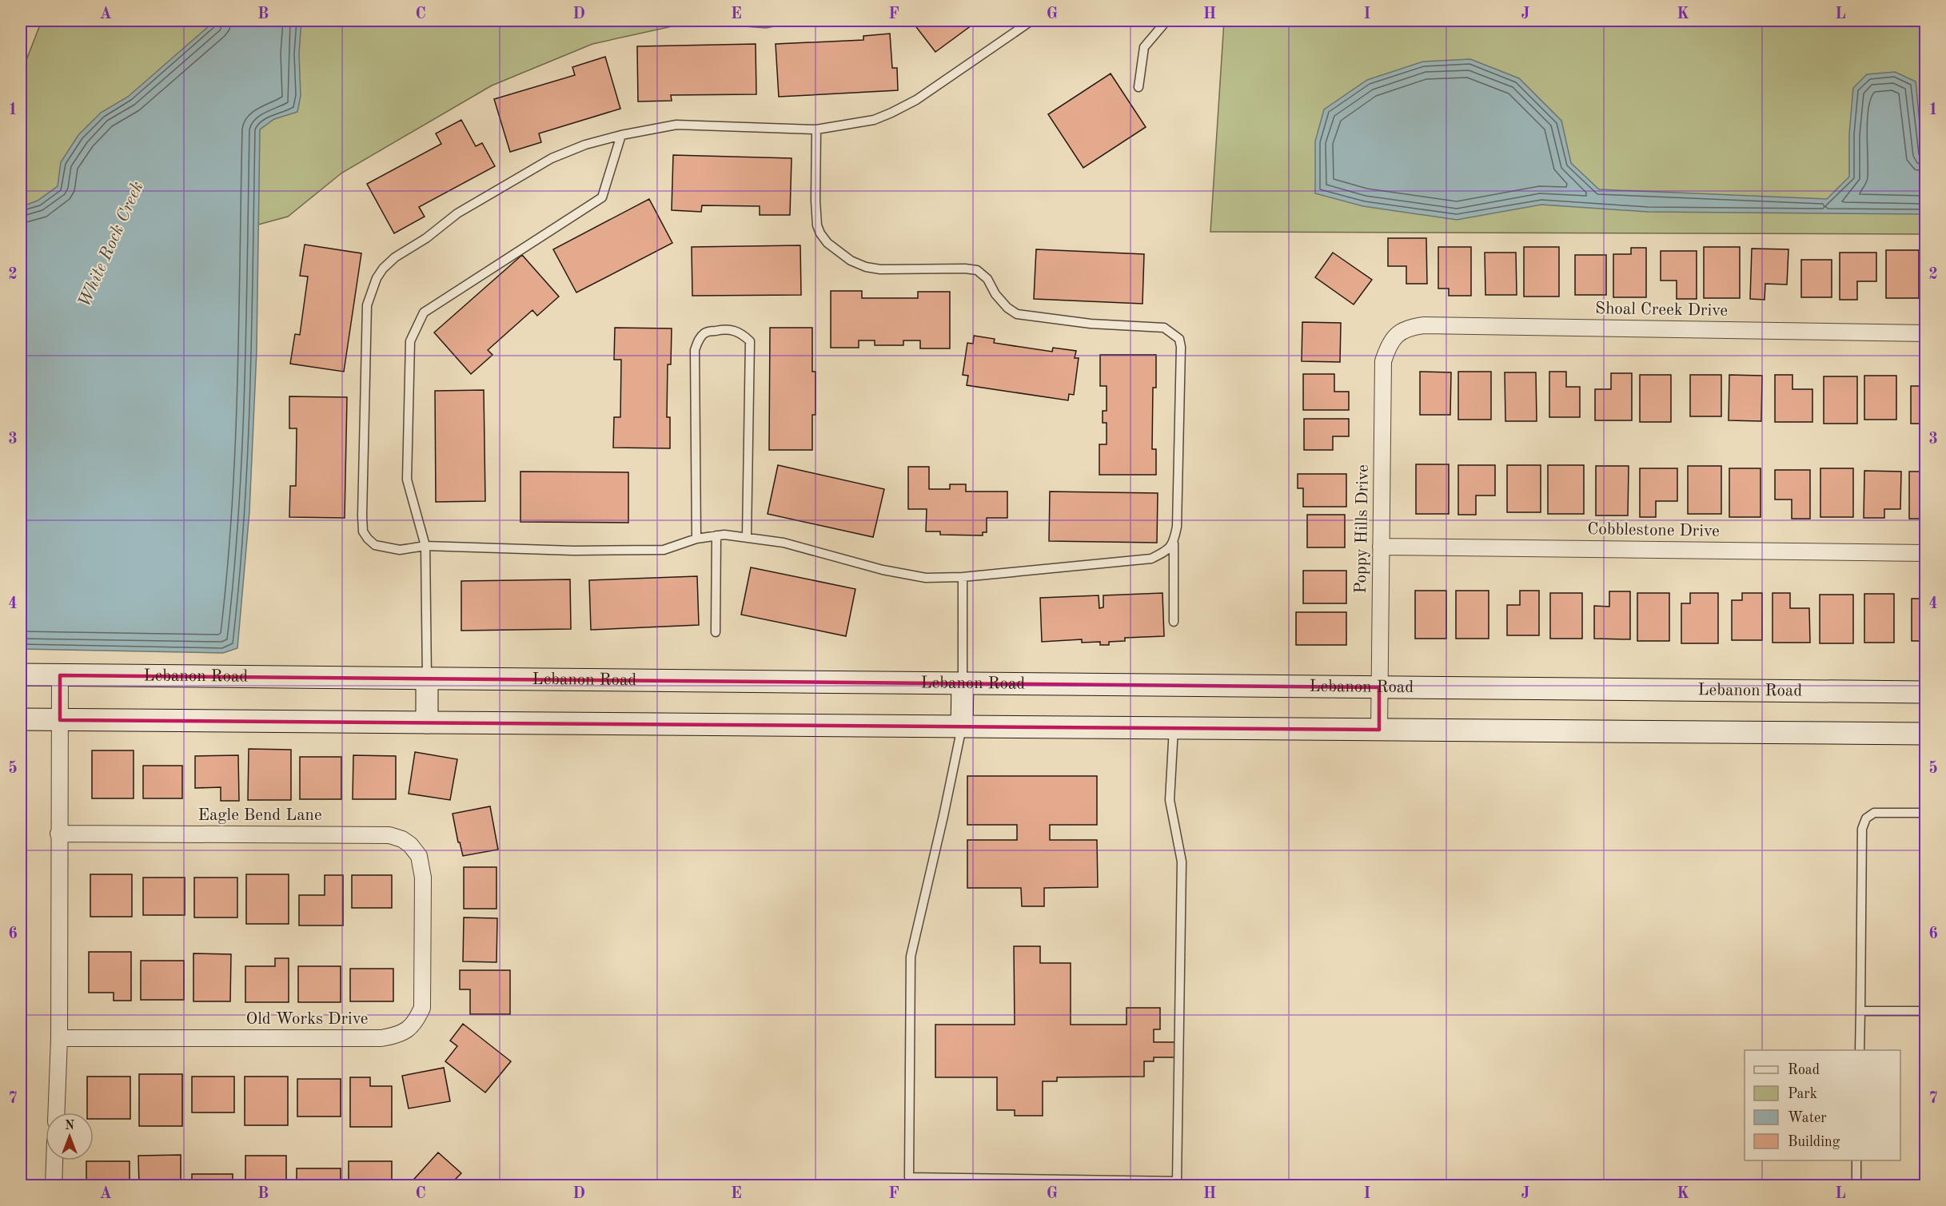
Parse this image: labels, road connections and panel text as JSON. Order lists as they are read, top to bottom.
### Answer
{
  "streets": {
    "main road": ["Lebanon Road"],
    "street": [
      "Shoal Creek Drive",
      "Poppy Hills Drive",
      "Cobblestone Drive",
      "Eagle Bend Lane",
      "Old Works Drive"
    ]
  },
  "crossings": [
    ["Shoal Creek Drive", "Poppy Hills Drive"],
    ["Poppy Hills Drive", "Cobblestone Drive"],
    ["Poppy Hills Drive", "Lebanon Road"],
    ["Eagle Bend Lane", "Old Works Drive"]
  ],
  "water": ["White Rock Creek"],
  "legend": [
    "Road",
    "Park",
    "Water",
    "Building"
  ],
  "north": "top",
  "grid": {
    "columns": [
      "A",
      "B",
      "C",
      "D",
      "E",
      "F",
      "G",
      "H",
      "I",
      "J",
      "K",
      "L"
    ],
    "rows": [
      "1",
      "2",
      "3",
      "4",
      "5",
      "6",
      "7"
    ]
  }
}
